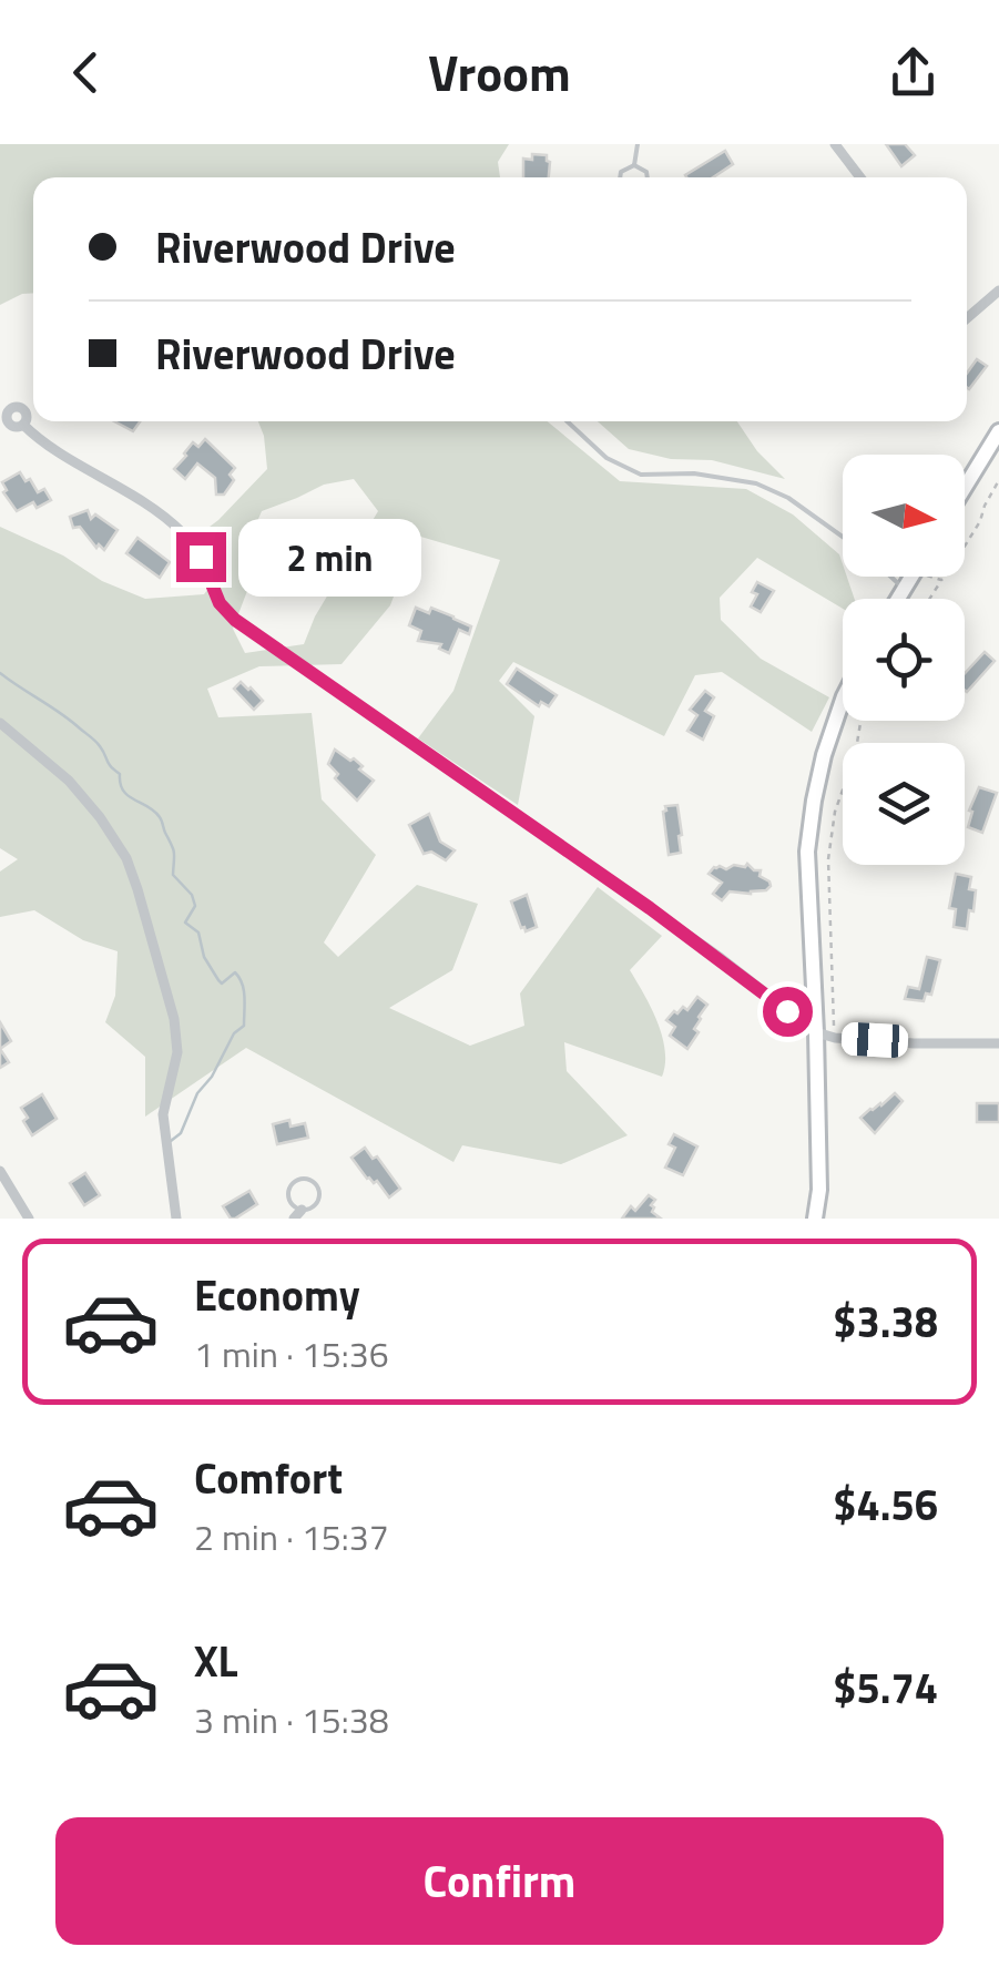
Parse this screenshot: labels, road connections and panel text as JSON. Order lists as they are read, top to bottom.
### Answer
{
  "north": "right",
  "page": {
    "header": "Vroom",
    "banner": ["Riverwood Drive", "Riverwood Drive"],
    "bubble": "2 min",
    "list": [
      {
        "name": "Economy",
        "note": "1 min · 15:36",
        "value": "$3.38"
      },
      {
        "name": "Comfort",
        "note": "2 min · 15:37",
        "value": "$4.56"
      },
      {
        "name": "XL",
        "note": "3 min · 15:38",
        "value": "$5.74"
      }
    ],
    "buttons": "Confirm"
  }
}
